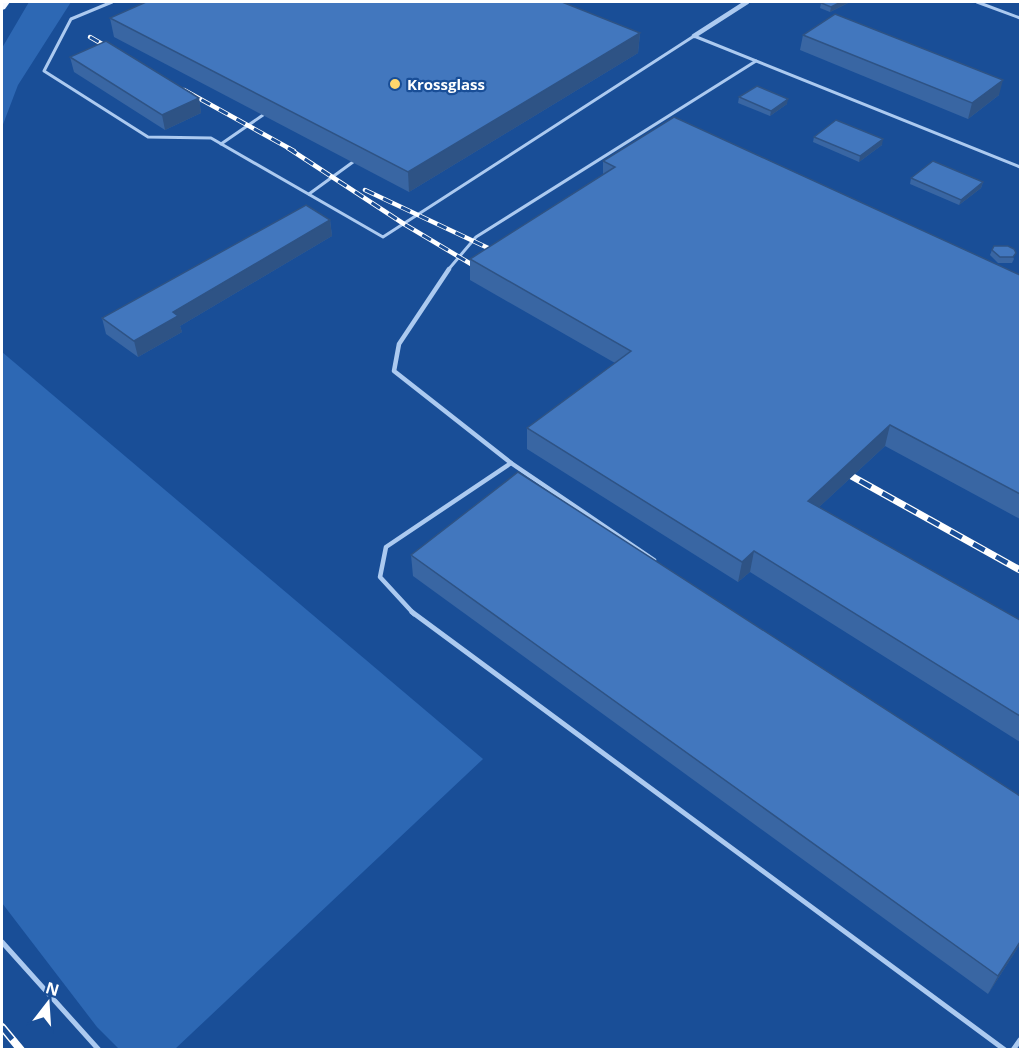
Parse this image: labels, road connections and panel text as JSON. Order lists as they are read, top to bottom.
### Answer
{
  "places": ["Krossglass"],
  "north": "top"
}
